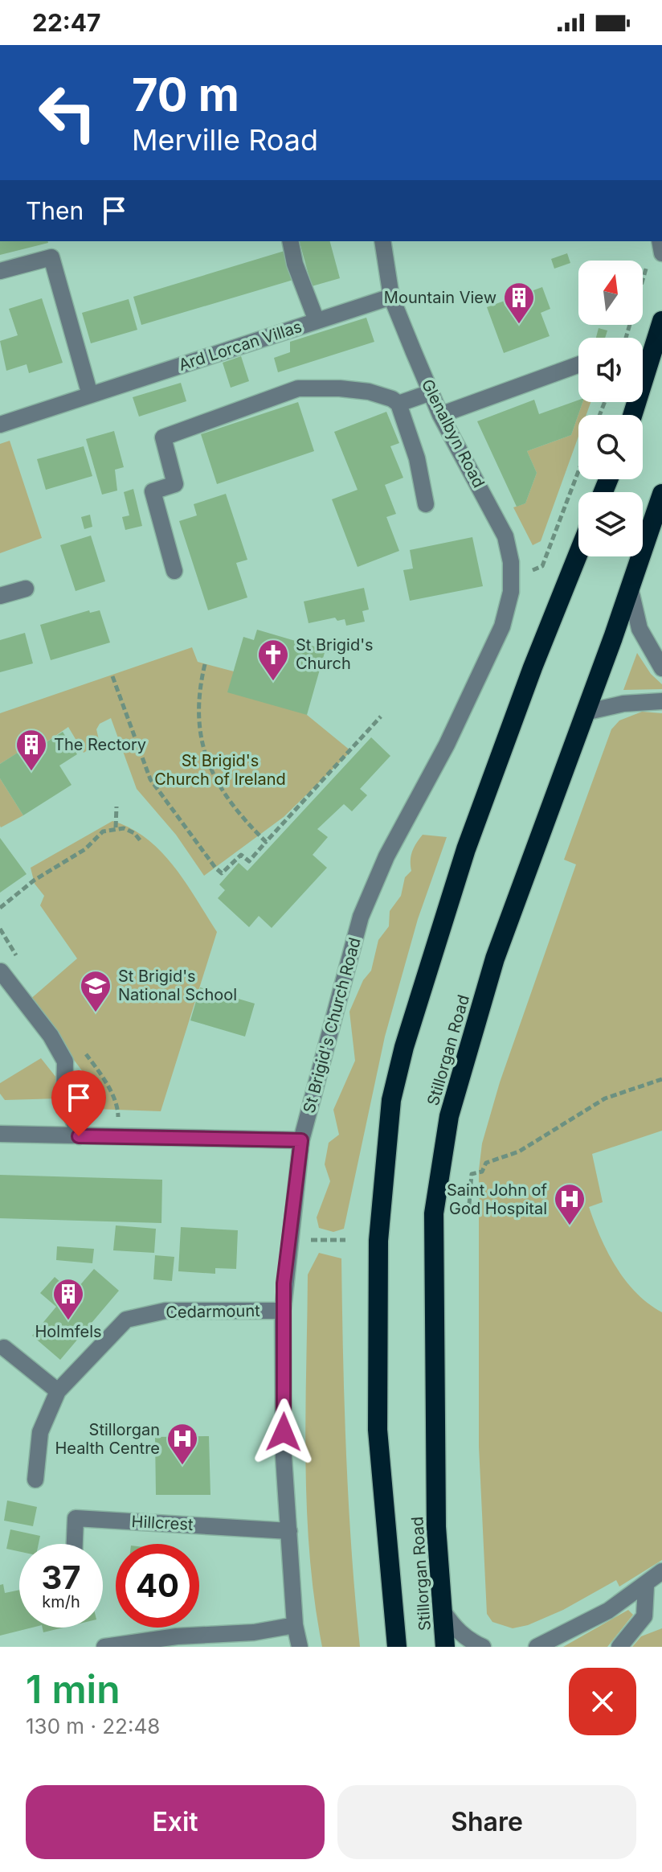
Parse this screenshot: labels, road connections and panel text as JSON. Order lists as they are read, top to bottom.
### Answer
{
  "streets": {
    "highway": ["Stillorgan Road"],
    "street": [
      "Ard Lorcan Villas",
      "Glenalbyn Road",
      "St Brigid's Church Road",
      "Cedarmount",
      "Hillcrest"
    ]
  },
  "crossings": [
    ["Ard Lorcan Villas", "Glenalbyn Road"],
    ["Glenalbyn Road", "St Brigid's Church Road"],
    ["St Brigid's Church Road", "Cedarmount"],
    ["St Brigid's Church Road", "Hillcrest"]
  ],
  "parks": ["St Brigid's Church of Ireland"],
  "places": {
    "building": ["Mountain View", "The Rectory", "Holmfels"],
    "church": ["St Brigid's Church"],
    "school or university": ["St Brigid's National School"],
    "hospital": ["Saint John of God Hospital", "Stillorgan Health Centre"]
  },
  "north": "top",
  "page": {
    "status": "22:47",
    "turn": ["70 m", "Merville Road"],
    "then": "Then",
    "speed": "37 km/h",
    "limit": "40",
    "heading": ["1 min", "130 m · 22:48"],
    "buttons": ["Exit", "Share"]
  }
}
